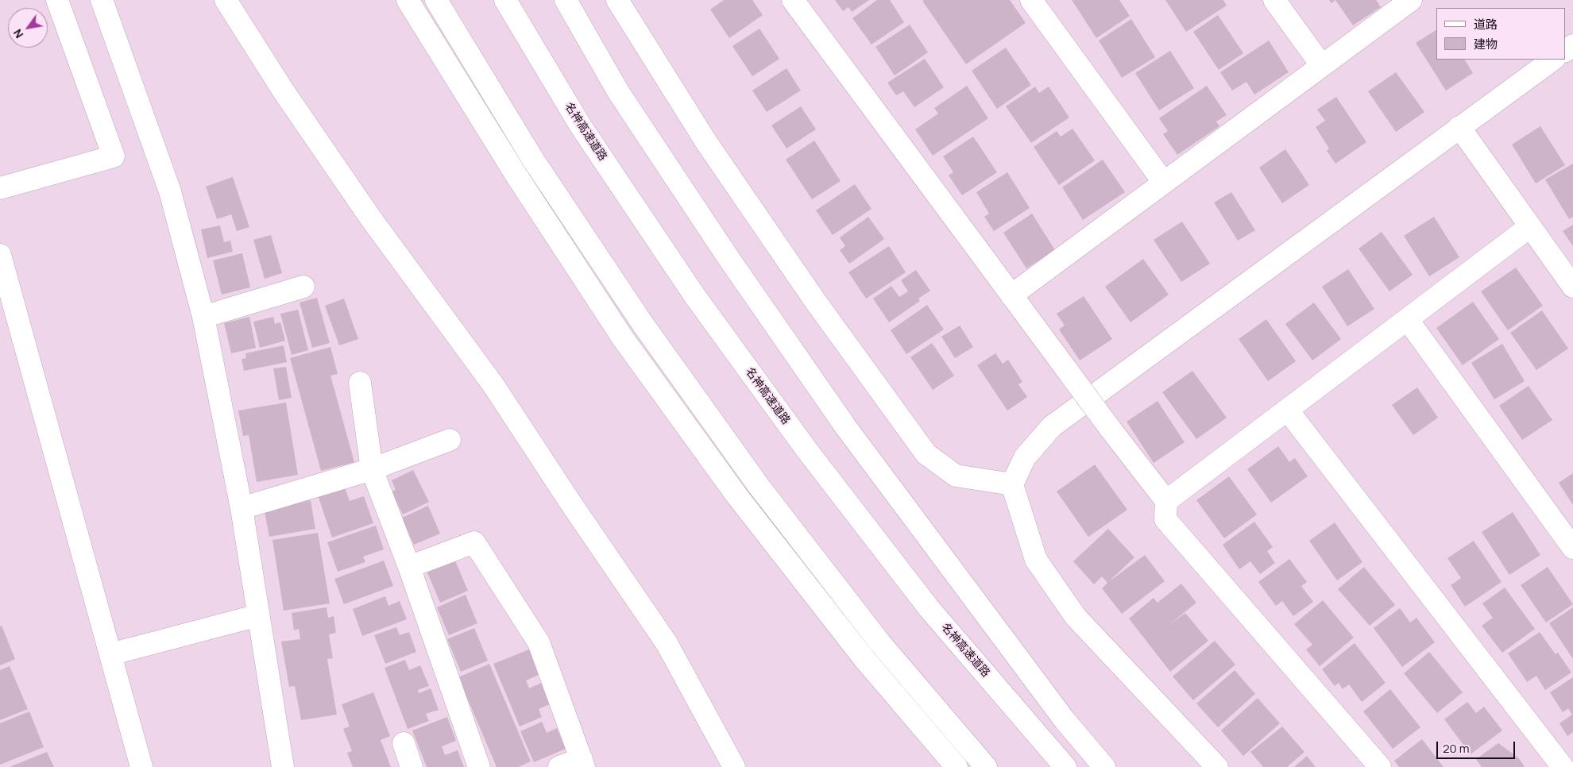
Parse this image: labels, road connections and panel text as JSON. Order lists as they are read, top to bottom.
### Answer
{
  "streets": {
    "main road": ["名神高速道路"]
  },
  "legend": ["道路", "建物"],
  "scale_bar": "20 m",
  "north": "bottom left"
}
